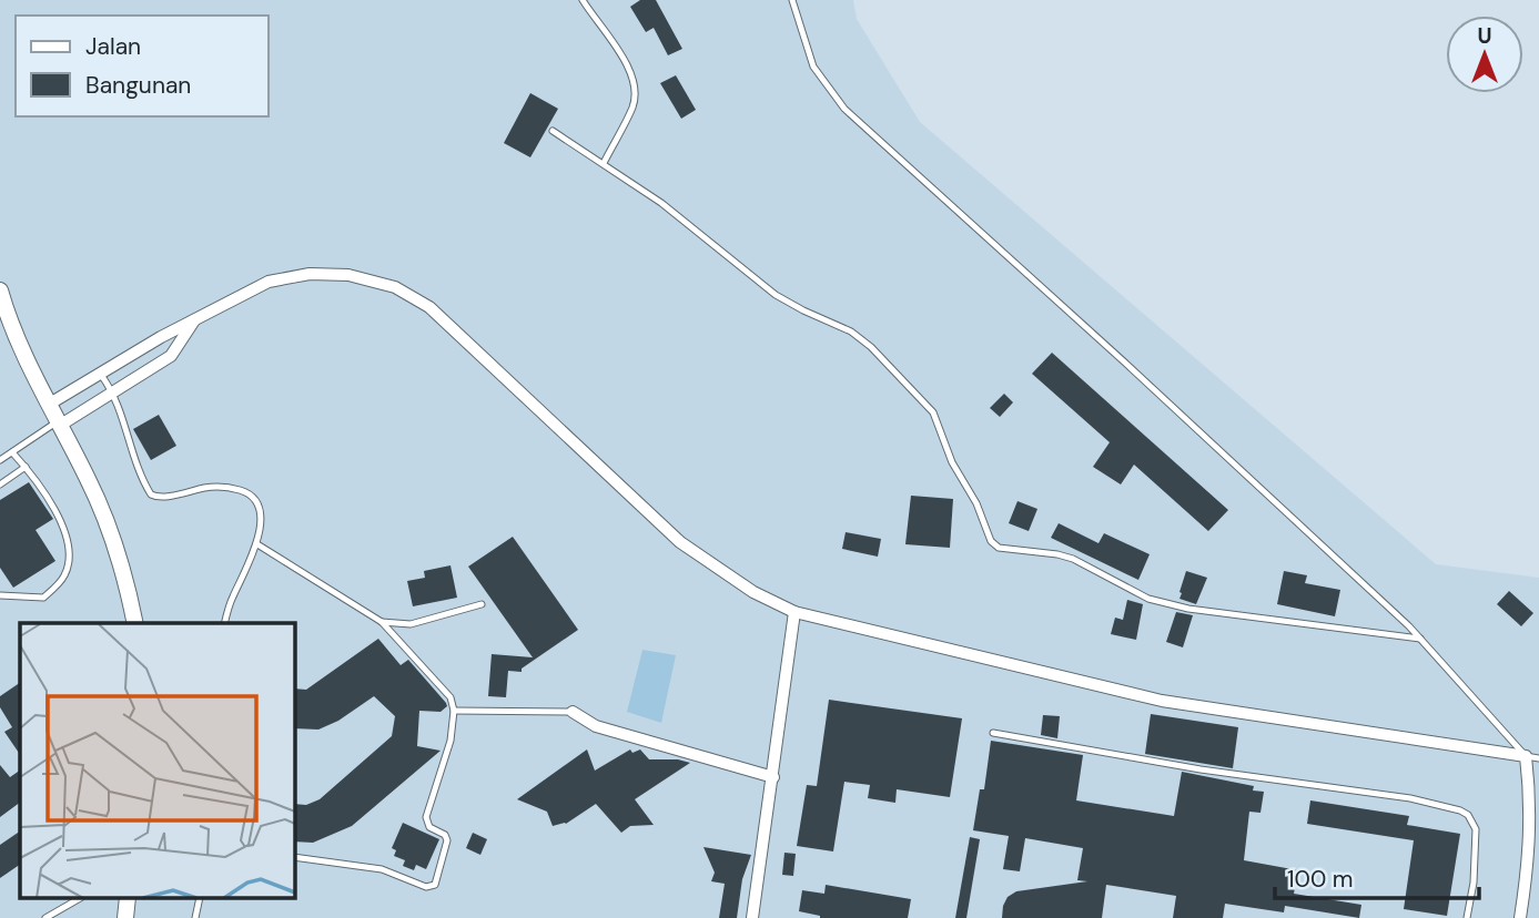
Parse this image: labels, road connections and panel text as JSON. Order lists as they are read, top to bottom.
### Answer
{
  "legend": ["Jalan", "Bangunan"],
  "scale_bar": "100 m",
  "north": "top"
}
